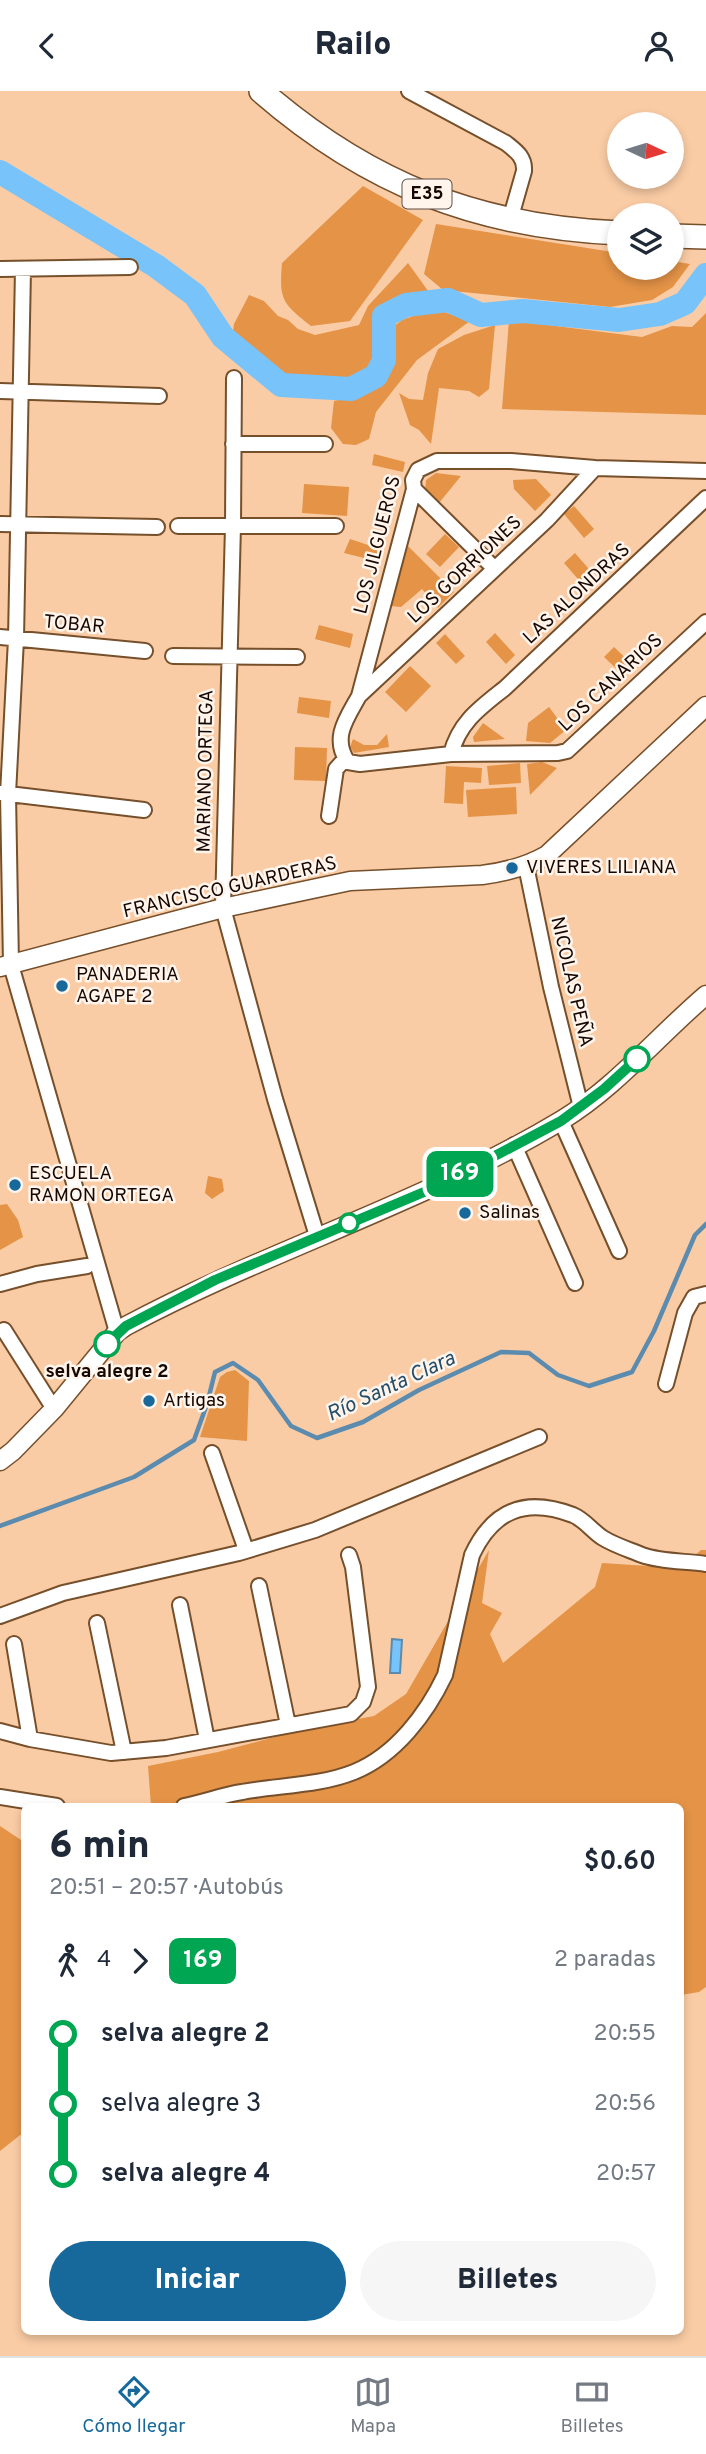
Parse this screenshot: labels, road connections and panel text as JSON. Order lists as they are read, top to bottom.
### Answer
{
  "streets": {
    "highway": ["E35"],
    "street": [
      "LOS JILGUEROS",
      "LOS GORRIONES",
      "LAS ALONDRAS",
      "TOBAR",
      "LOS CANARIOS",
      "MARIANO ORTEGA",
      "FRANCISCO GUARDERAS",
      "NICOLAS PEÑA"
    ]
  },
  "crossings": [
    ["LOS JILGUEROS", "LOS GORRIONES"],
    ["LAS ALONDRAS", "LOS CANARIOS"],
    ["MARIANO ORTEGA", "FRANCISCO GUARDERAS"],
    ["FRANCISCO GUARDERAS", "NICOLAS PEÑA"]
  ],
  "water": ["Río Santa Clara"],
  "places": [
    "VIVERES LILIANA",
    "PANADERIA AGAPE 2",
    "ESCUELA RAMON ORTEGA",
    "Salinas",
    "selva alegre 2",
    "Artigas"
  ],
  "lines": ["bus line 169"],
  "north": "right",
  "page": {
    "header": "Railo",
    "on_map": "169",
    "heading": ["6 min", "20:51 – 20:57 · Autobús", "$0.60"],
    "legs": ["4", "169", "2 paradas"],
    "list": [
      {
        "name": "selva alegre 2",
        "value": "20:55"
      },
      {
        "name": "selva alegre 3",
        "value": "20:56"
      },
      {
        "name": "selva alegre 4",
        "value": "20:57"
      }
    ],
    "buttons": ["Iniciar", "Billetes"],
    "tabs": ["Cómo llegar", "Mapa", "Billetes"]
  }
}
